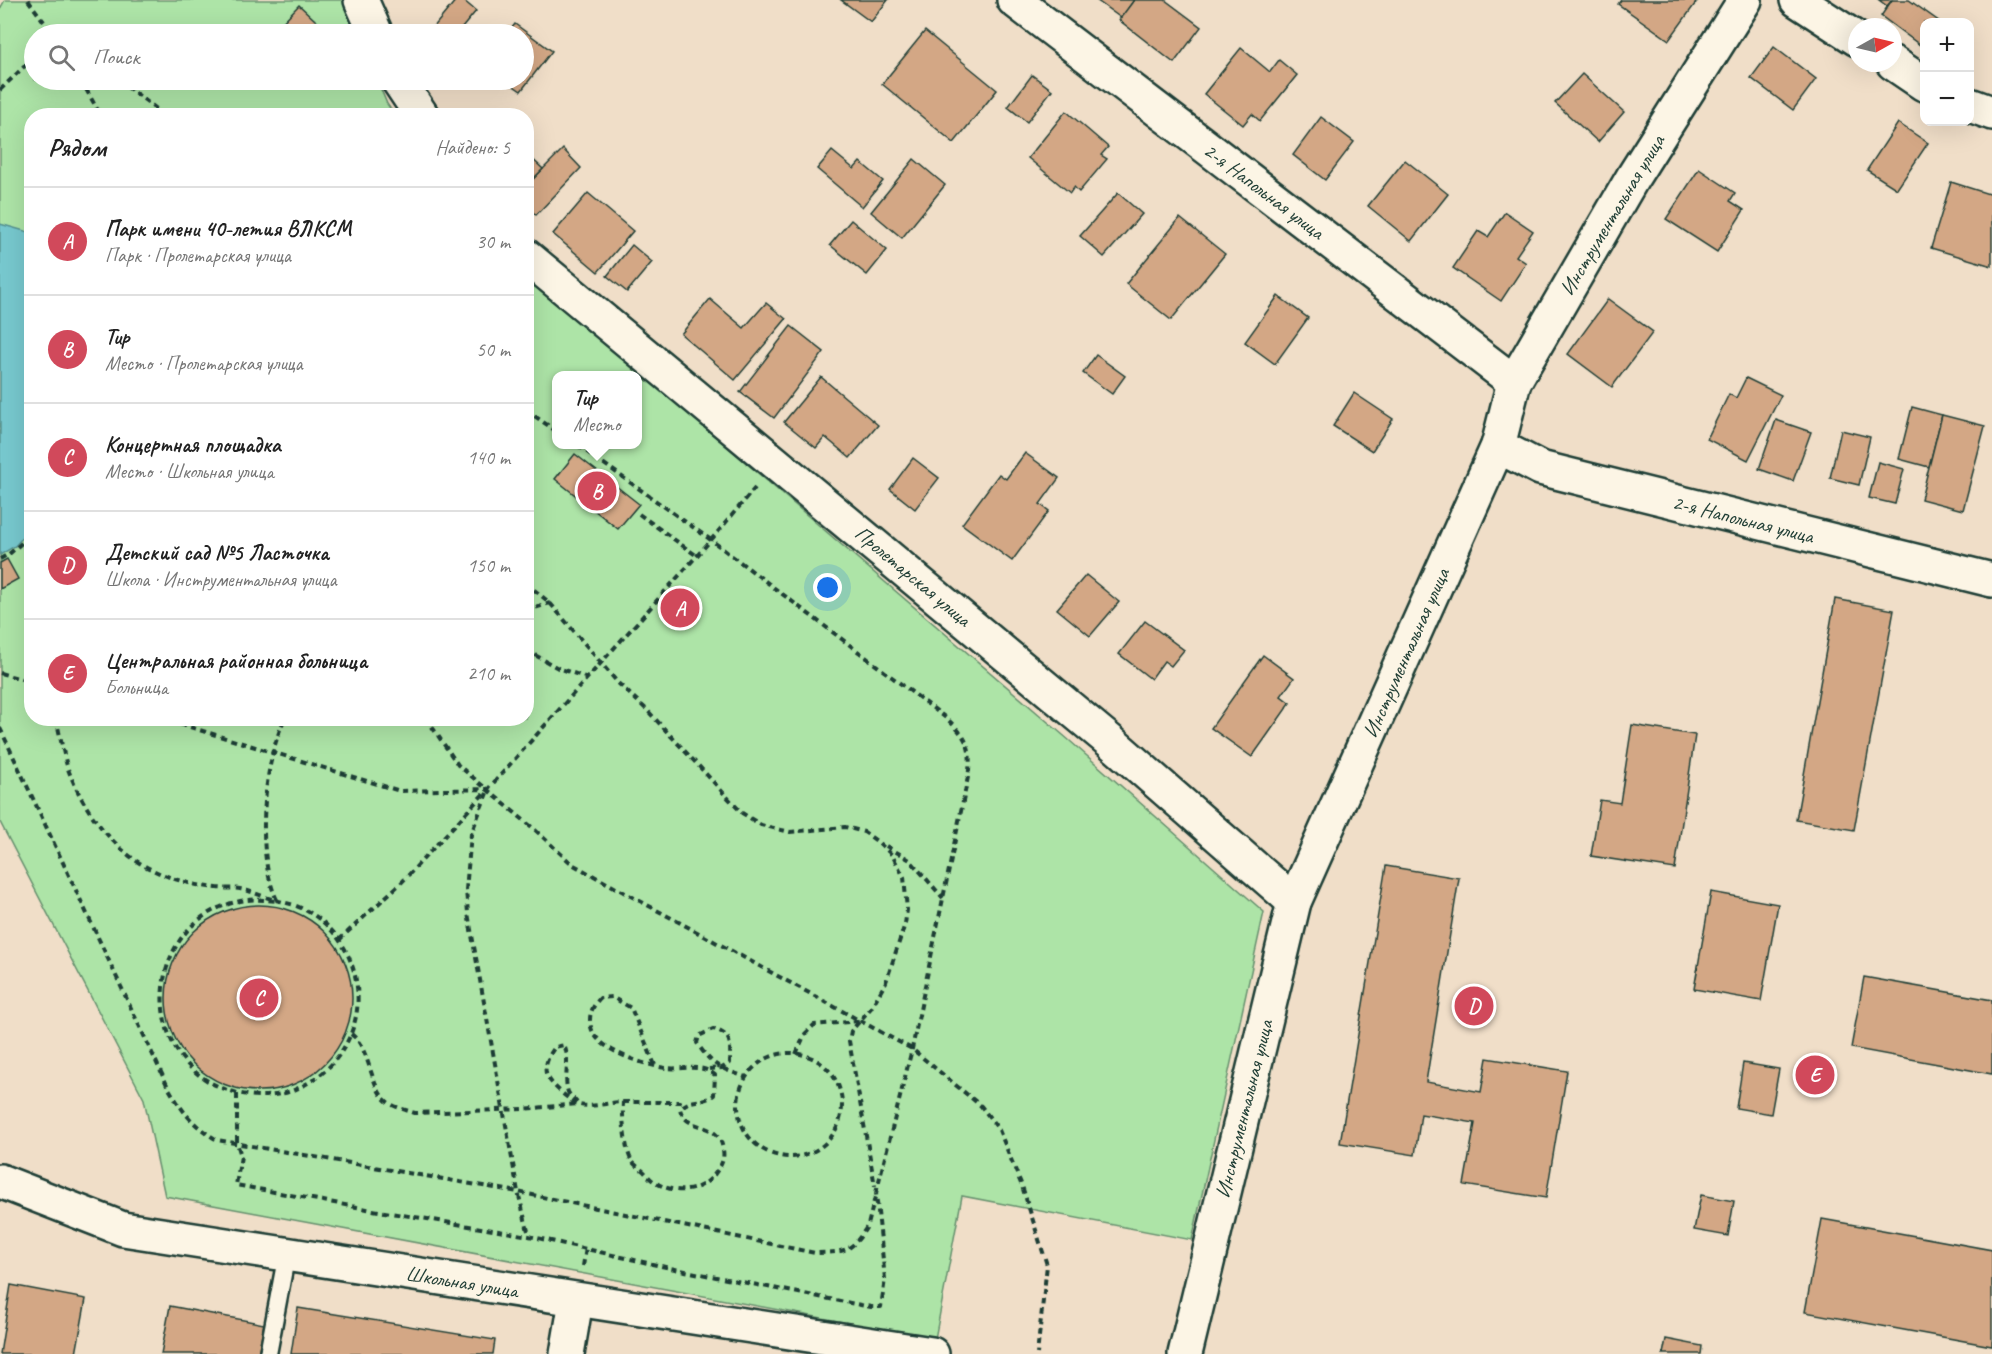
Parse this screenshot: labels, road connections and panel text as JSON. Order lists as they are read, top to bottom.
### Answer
{
  "streets": {
    "street": [
      "2-я Напольная улица",
      "Инструментальная улица",
      "Пролетарская улица",
      "Школьная улица"
    ]
  },
  "crossings": [
    ["2-я Напольная улица", "Инструментальная улица"],
    ["Инструментальная улица", "Пролетарская улица"]
  ],
  "north": "right",
  "page": {
    "map_buttons": ["+", "−"],
    "search": "Поиск",
    "heading": ["Рядом", "Найдено: 5"],
    "list": [
      {
        "mark": "A",
        "name": "Парк имени 40-летия ВЛКСМ",
        "note": "Парк · Пролетарская улица",
        "value": "30 m"
      },
      {
        "mark": "B",
        "name": "Тир",
        "note": "Место · Пролетарская улица",
        "value": "50 m"
      },
      {
        "mark": "C",
        "name": "Концертная площадка",
        "note": "Место · Школьная улица",
        "value": "140 m"
      },
      {
        "mark": "D",
        "name": "Детский сад №5 Ласточка",
        "note": "Школа · Инструментальная улица",
        "value": "150 m"
      },
      {
        "mark": "E",
        "name": "Центральная районная больница",
        "note": "Больница",
        "value": "210 m"
      }
    ],
    "popup": ["Тир", "Место"],
    "pins": [
      "B",
      "A",
      "C",
      "D",
      "E"
    ]
  }
}
